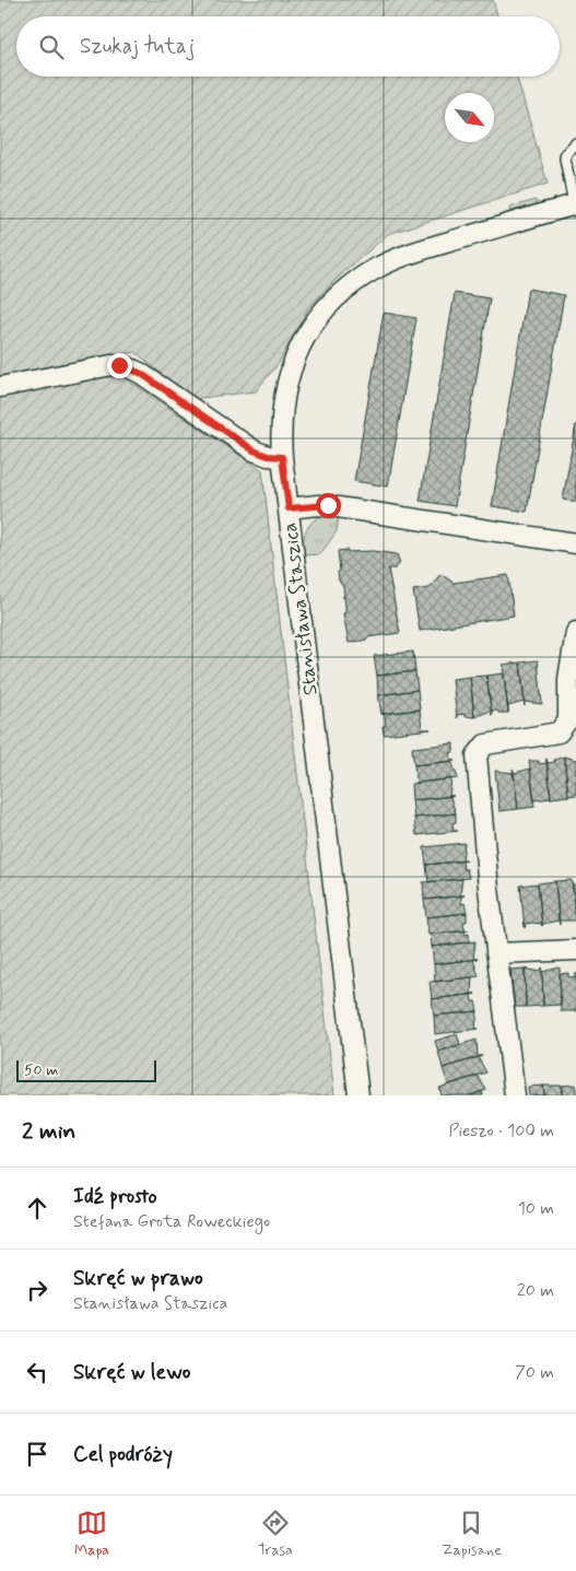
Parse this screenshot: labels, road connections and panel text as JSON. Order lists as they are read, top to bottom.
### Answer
{
  "streets": {
    "street": ["Stanisława Staszica"]
  },
  "scale_bar": "50 m",
  "north": "bottom right",
  "page": {
    "search": "Szukaj tutaj",
    "scale": "50 m",
    "heading": ["2 min", "Pieszo · 100 m"],
    "list": [
      ["Idź prosto", "Stefana Grota Roweckiego", "10 m"],
      ["Skręć w prawo", "Stanisława Staszica", "20 m"],
      ["Skręć w lewo", "70 m"],
      "Cel podróży"
    ],
    "nav": ["Mapa", "Trasa", "Zapisane"]
  }
}
